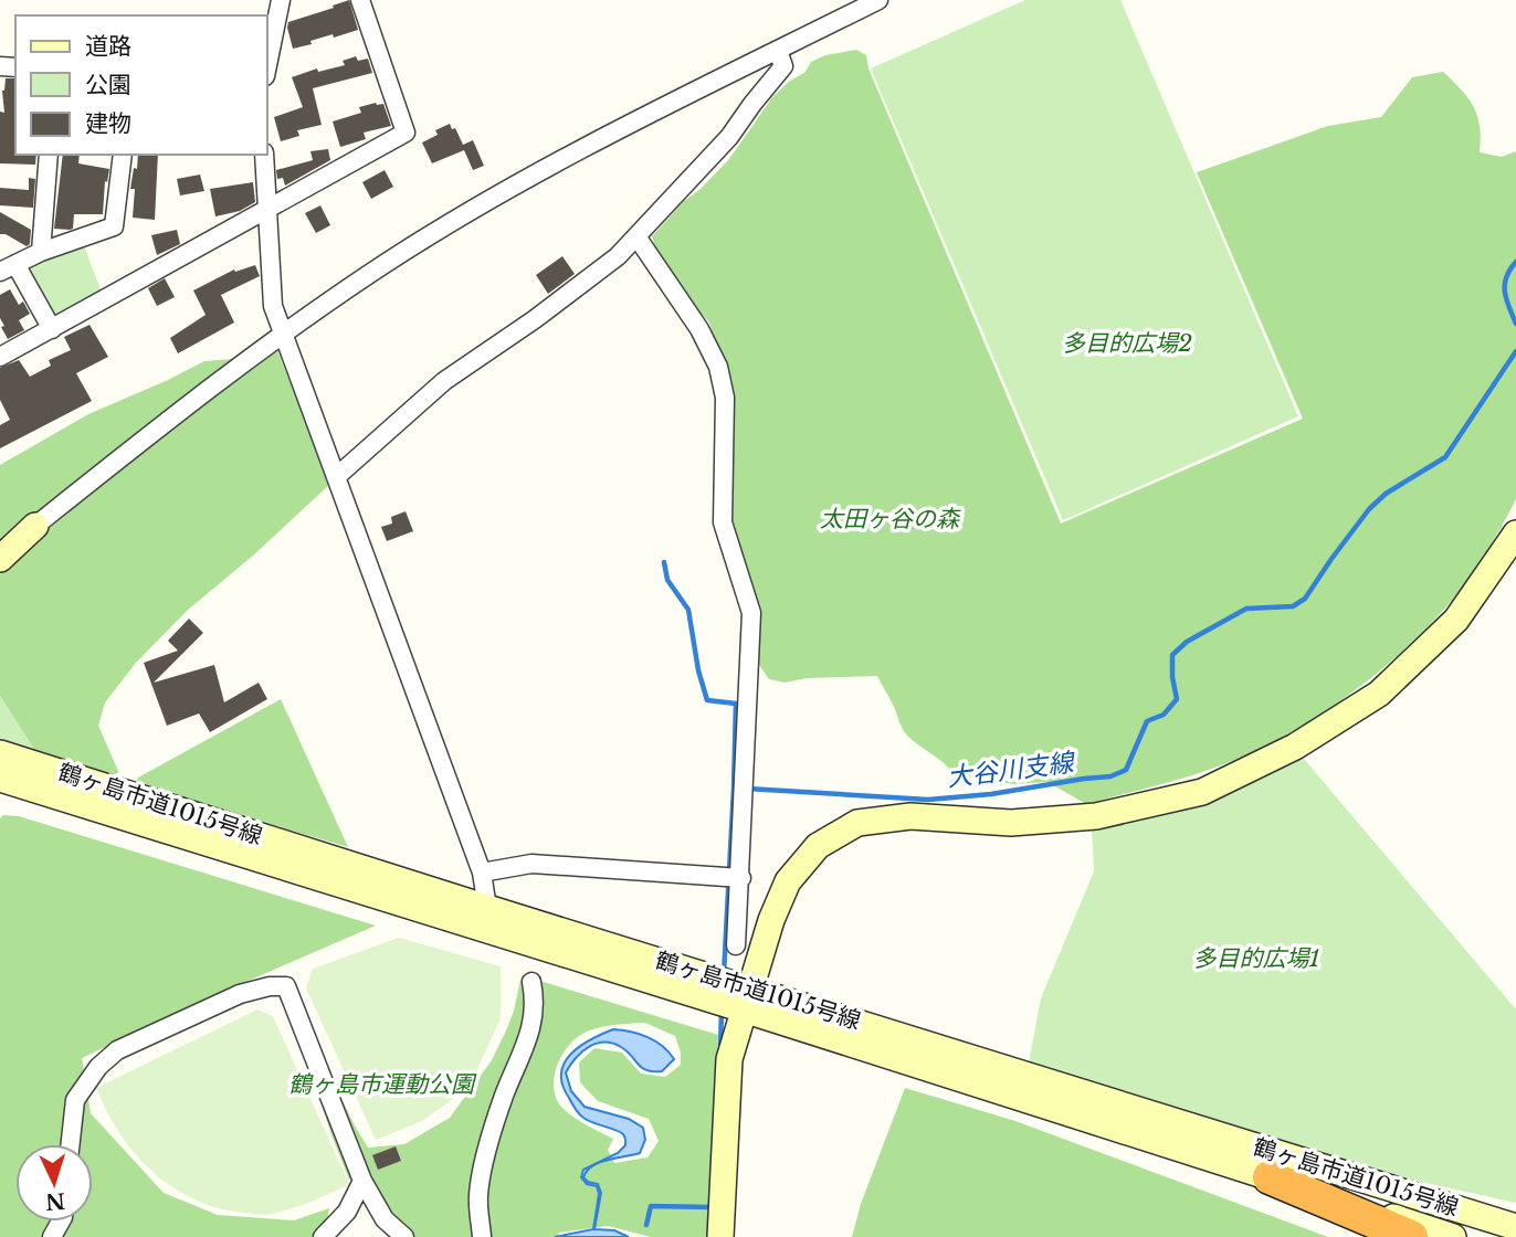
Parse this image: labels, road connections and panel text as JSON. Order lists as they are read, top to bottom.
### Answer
{
  "streets": {
    "street": ["鶴ヶ島市道1015号線"]
  },
  "water": ["大谷川支線"],
  "parks": [
    "多目的広場2",
    "太田ヶ谷の森",
    "多目的広場1",
    "鶴ヶ島市運動公園"
  ],
  "legend": ["道路", "公園", "建物"],
  "north": "bottom"
}
